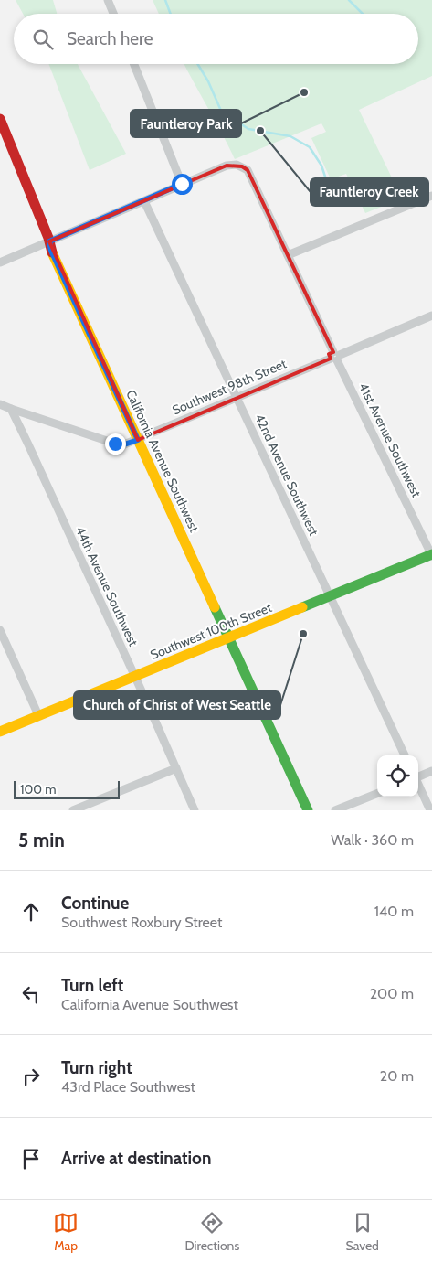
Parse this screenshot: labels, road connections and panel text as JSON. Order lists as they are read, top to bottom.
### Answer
{
  "streets": {
    "street": [
      "Southwest 98th Street",
      "41st Avenue Southwest",
      "California Avenue Southwest",
      "42nd Avenue Southwest",
      "44th Avenue Southwest",
      "Southwest 100th Street"
    ]
  },
  "crossings": [
    ["Southwest 98th Street", "41st Avenue Southwest"],
    ["Southwest 98th Street", "California Avenue Southwest"],
    ["Southwest 98th Street", "42nd Avenue Southwest"],
    ["Southwest 98th Street", "44th Avenue Southwest"],
    ["41st Avenue Southwest", "Southwest 100th Street"],
    ["California Avenue Southwest", "Southwest 100th Street"],
    ["42nd Avenue Southwest", "Southwest 100th Street"],
    ["44th Avenue Southwest", "Southwest 100th Street"]
  ],
  "places": ["Fauntleroy Park", "Fauntleroy Creek", "Church of Christ of West Seattle"],
  "scale_bar": "100 m",
  "page": {
    "search": "Search here",
    "scale": "100 m",
    "heading": ["5 min", "Walk · 360 m"],
    "list": [
      ["Continue", "Southwest Roxbury Street", "140 m"],
      ["Turn left", "California Avenue Southwest", "200 m"],
      ["Turn right", "43rd Place Southwest", "20 m"],
      "Arrive at destination"
    ],
    "nav": ["Map", "Directions", "Saved"]
  }
}
